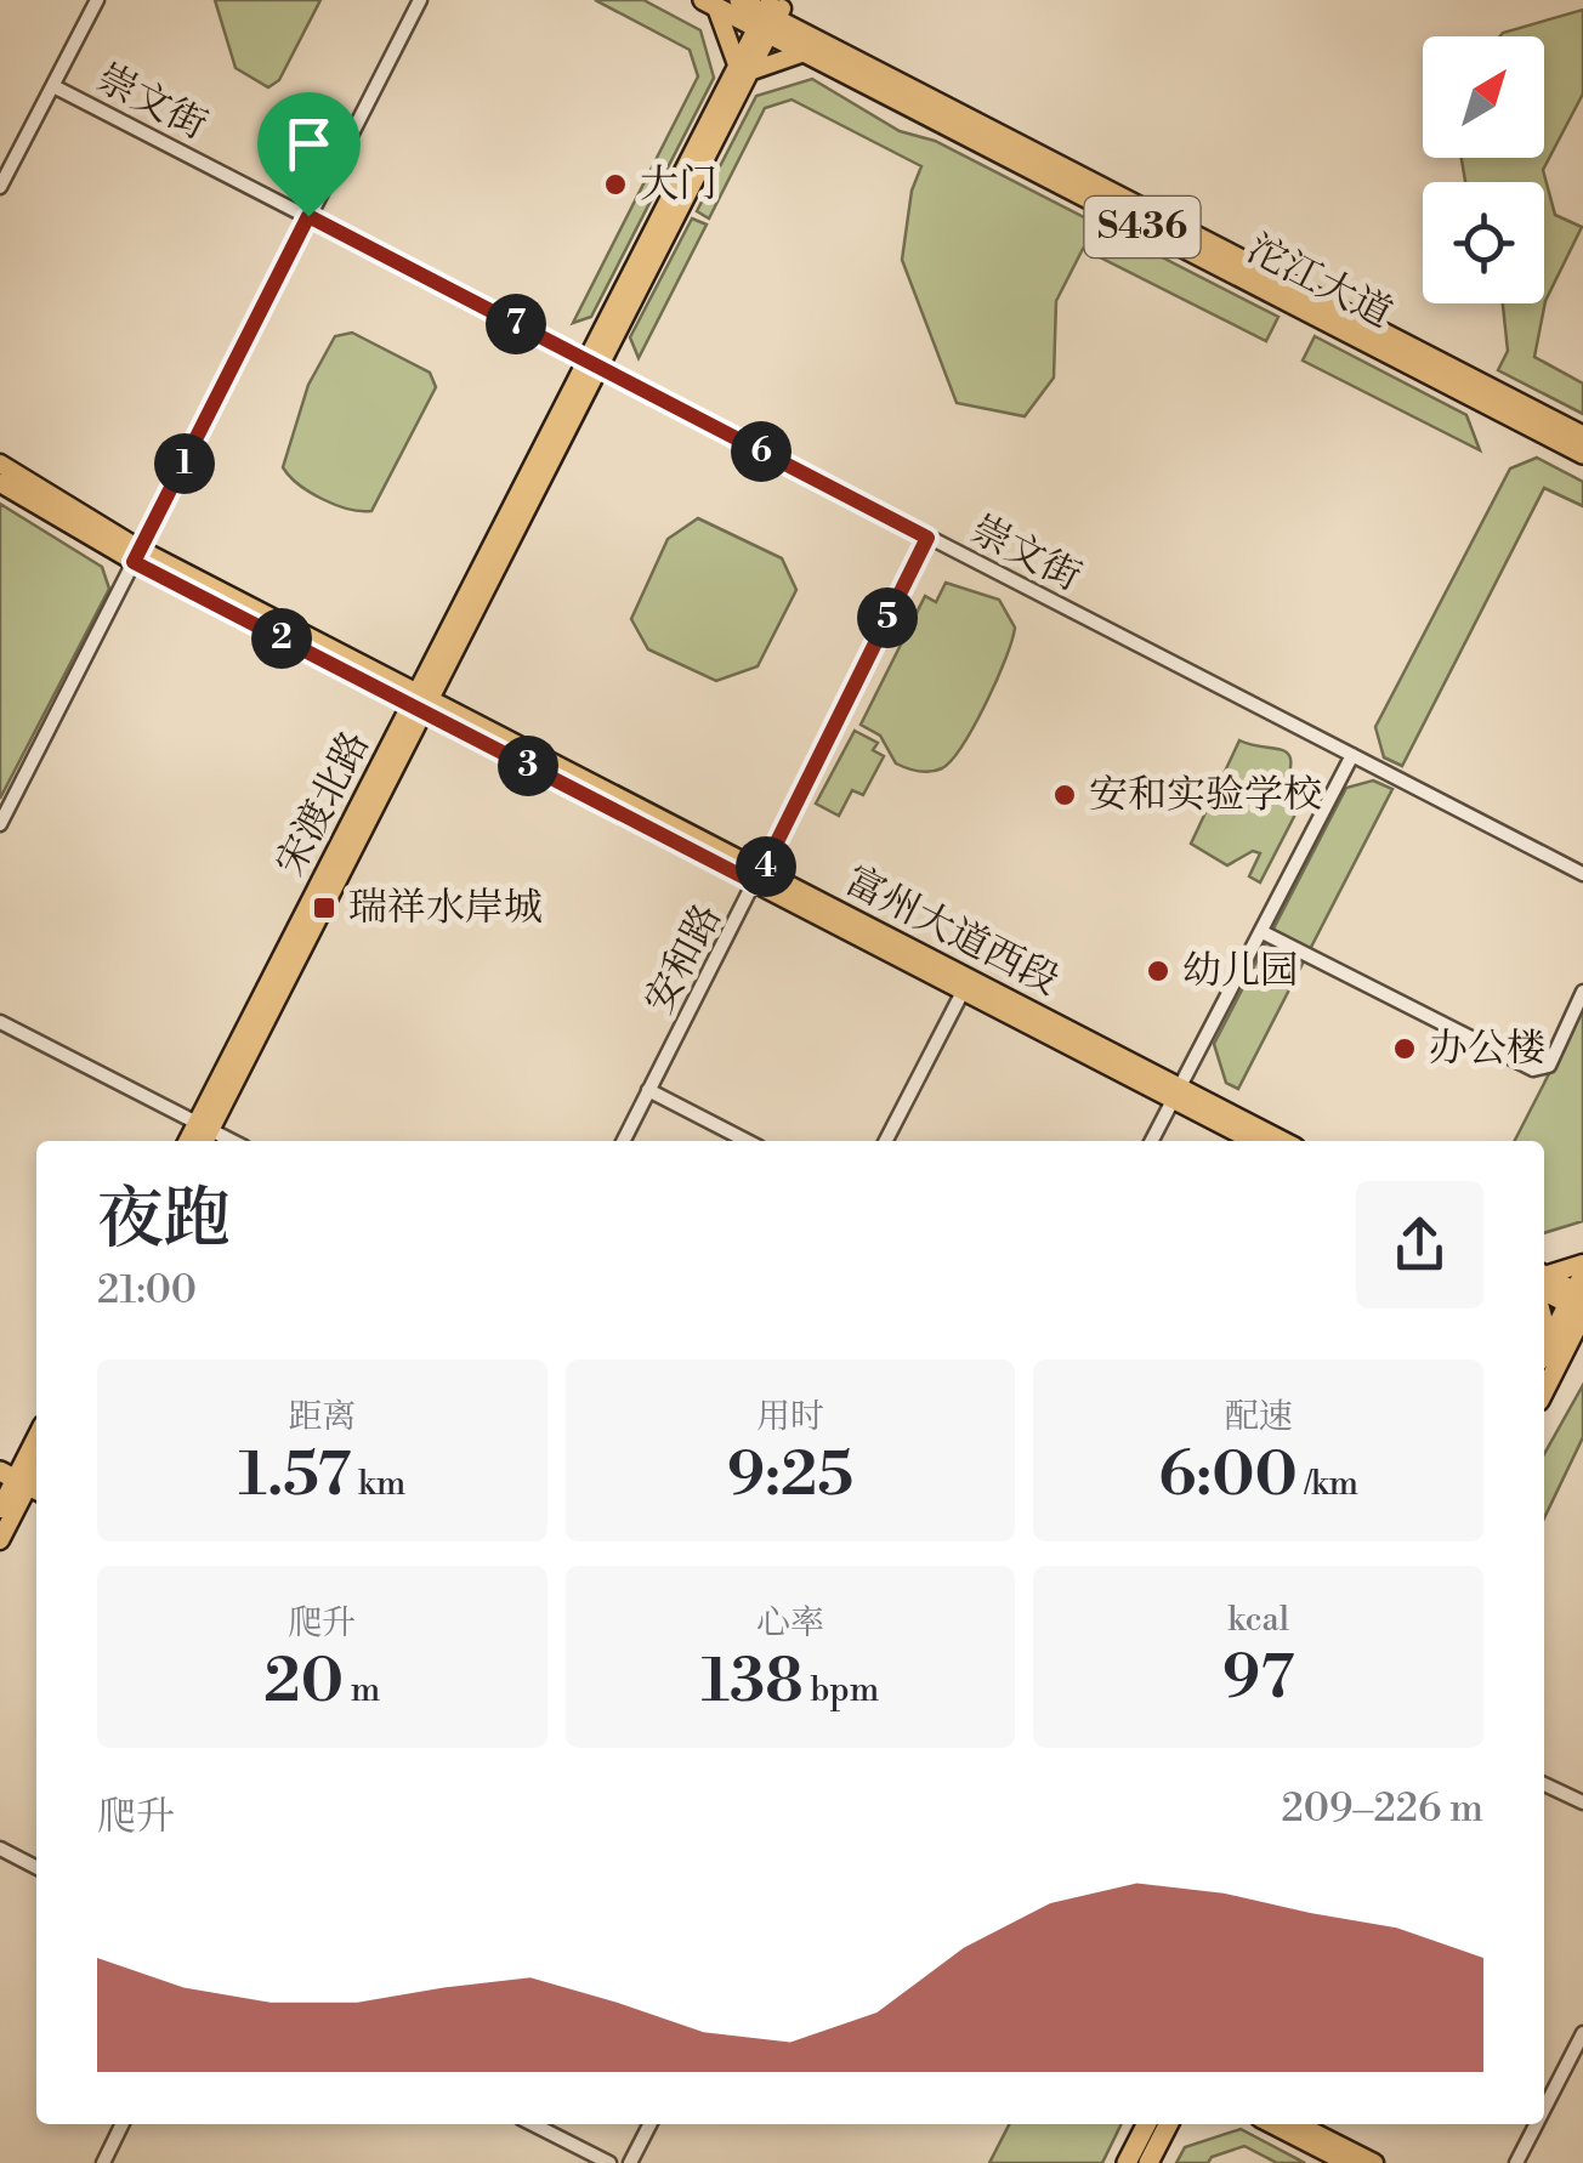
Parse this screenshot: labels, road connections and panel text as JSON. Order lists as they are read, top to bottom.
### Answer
{
  "streets": {
    "highway": ["S436", "沱江大道"],
    "main road": ["宋渡北路", "富州大道西段"],
    "street": ["崇文街", "安和路"]
  },
  "crossings": [
    ["崇文街", "宋渡北路"],
    ["崇文街", "安和路"],
    ["沱江大道", "宋渡北路"],
    ["宋渡北路", "富州大道西段"],
    ["富州大道西段", "安和路"]
  ],
  "places": {
    "other": [
      "大门",
      "安和实验学校",
      "幼儿园",
      "办公楼"
    ],
    "transit": ["瑞祥水岸城"]
  },
  "north": "top right",
  "page": {
    "pins": [
      "7",
      "6",
      "1",
      "5",
      "2",
      "3",
      "4"
    ],
    "heading": ["夜跑", "21:00"],
    "stats": [
      ["距离", "1.57 km"],
      ["用时", "9:25"],
      ["配速", "6:00 /km"],
      ["爬升", "20 m"],
      ["心率", "138 bpm"],
      ["kcal", "97"]
    ],
    "chart": ["爬升", "209–226 m"]
  }
}
